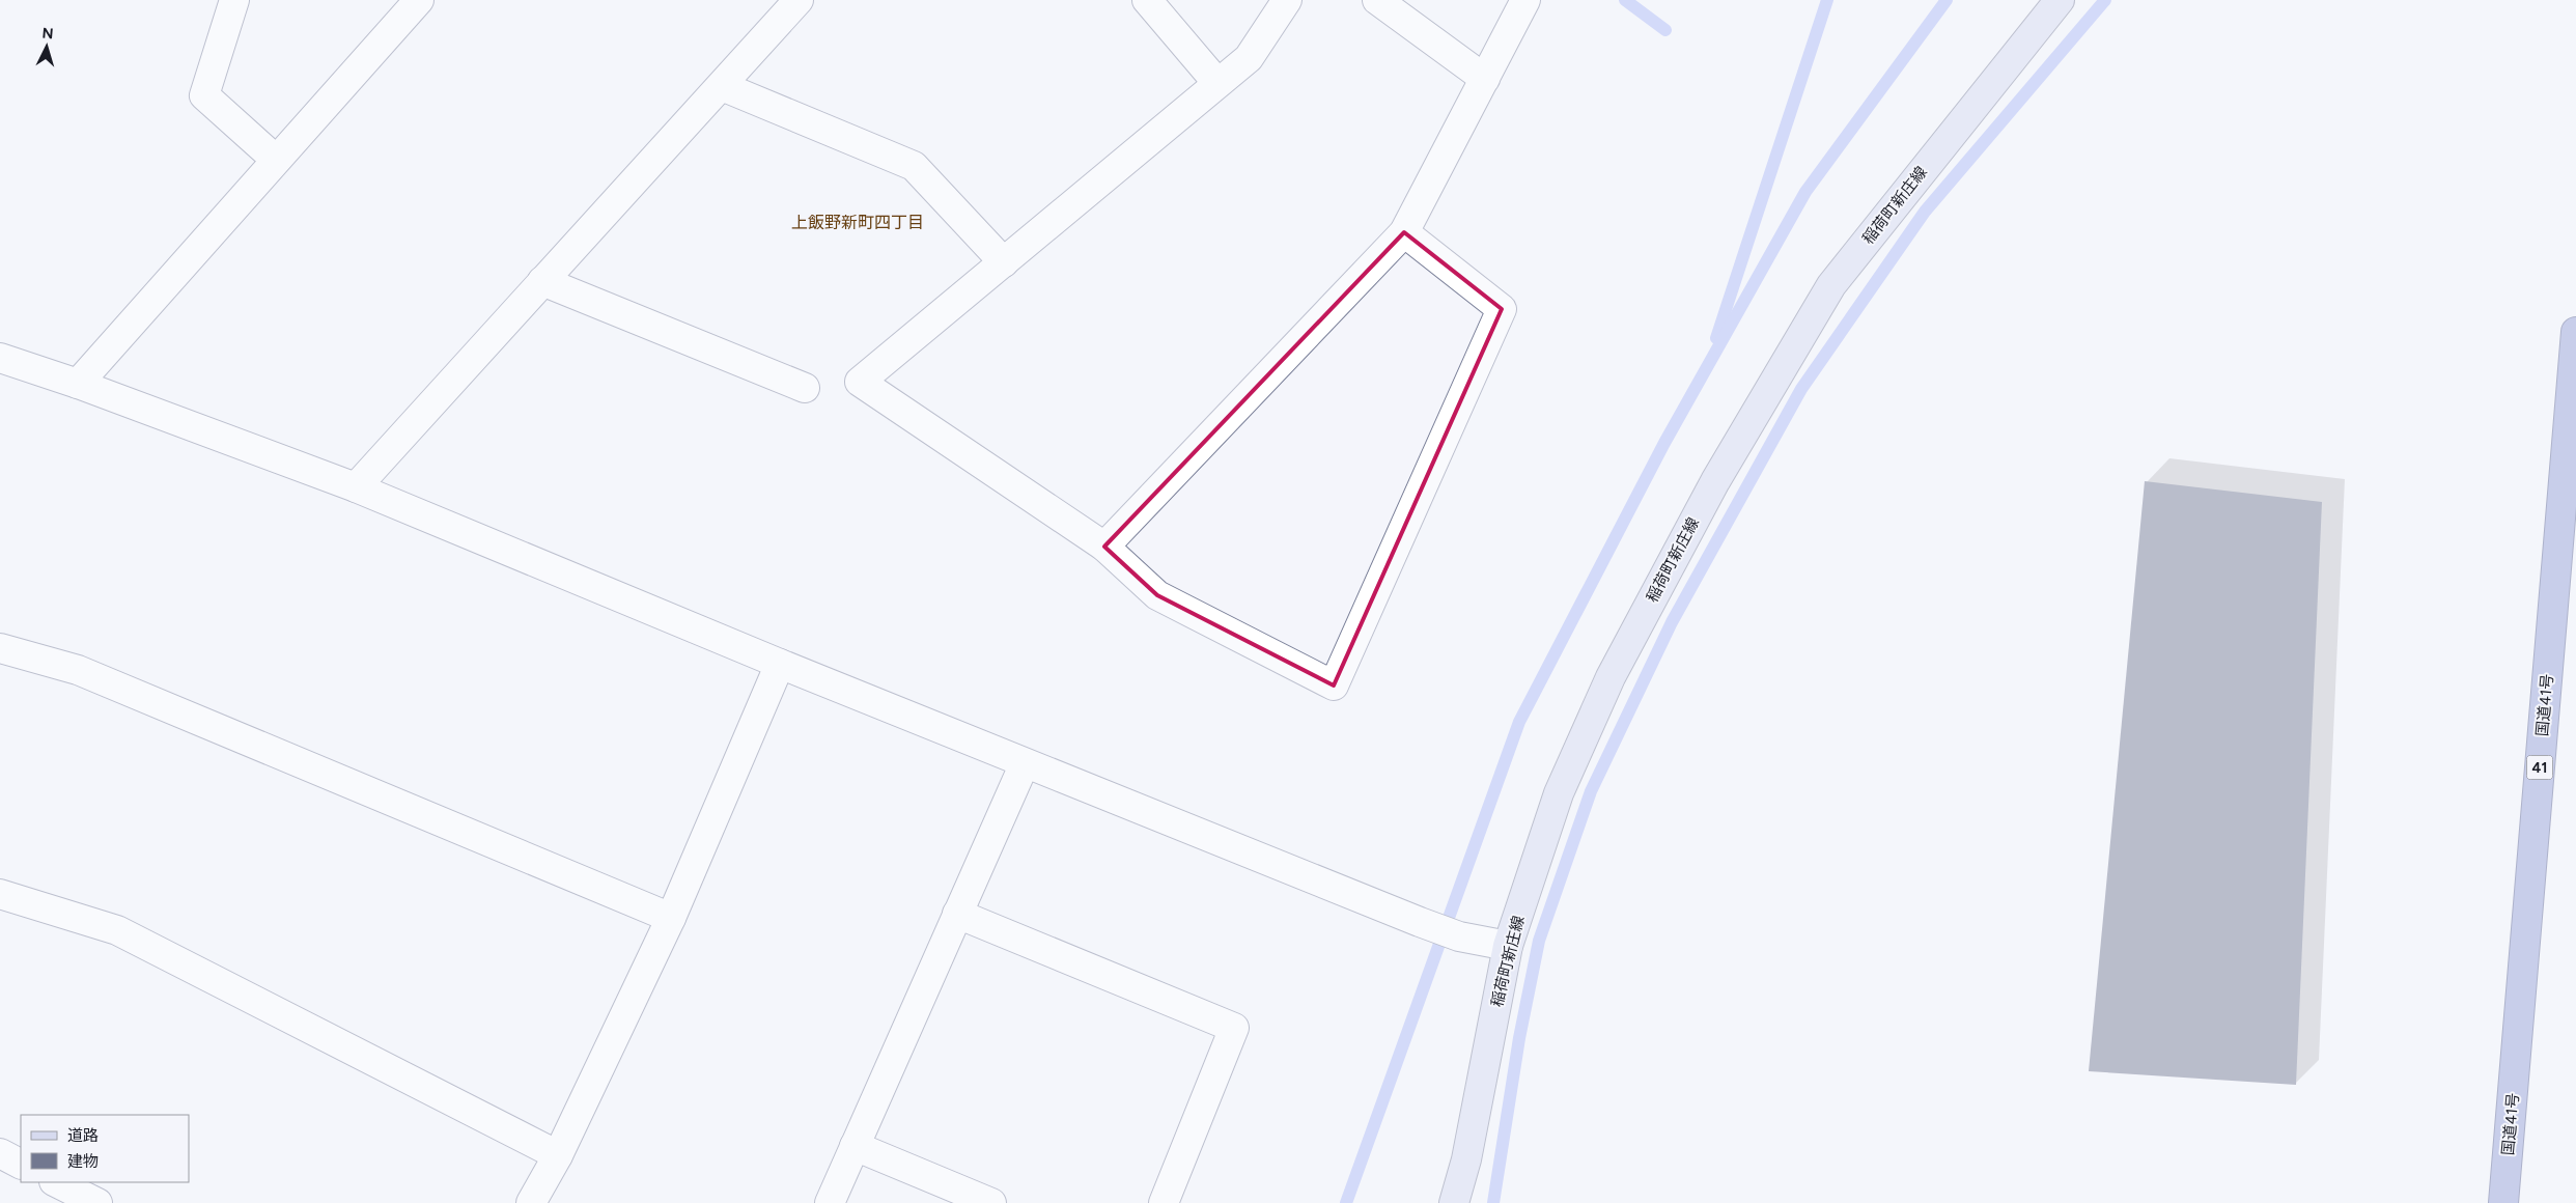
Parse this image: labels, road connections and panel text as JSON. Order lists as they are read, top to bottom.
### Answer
{
  "streets": {
    "highway": ["国道41号", "41"],
    "main road": ["稲荷町新庄線"]
  },
  "districts": ["上飯野新町四丁目"],
  "legend": ["道路", "建物"],
  "north": "top"
}
